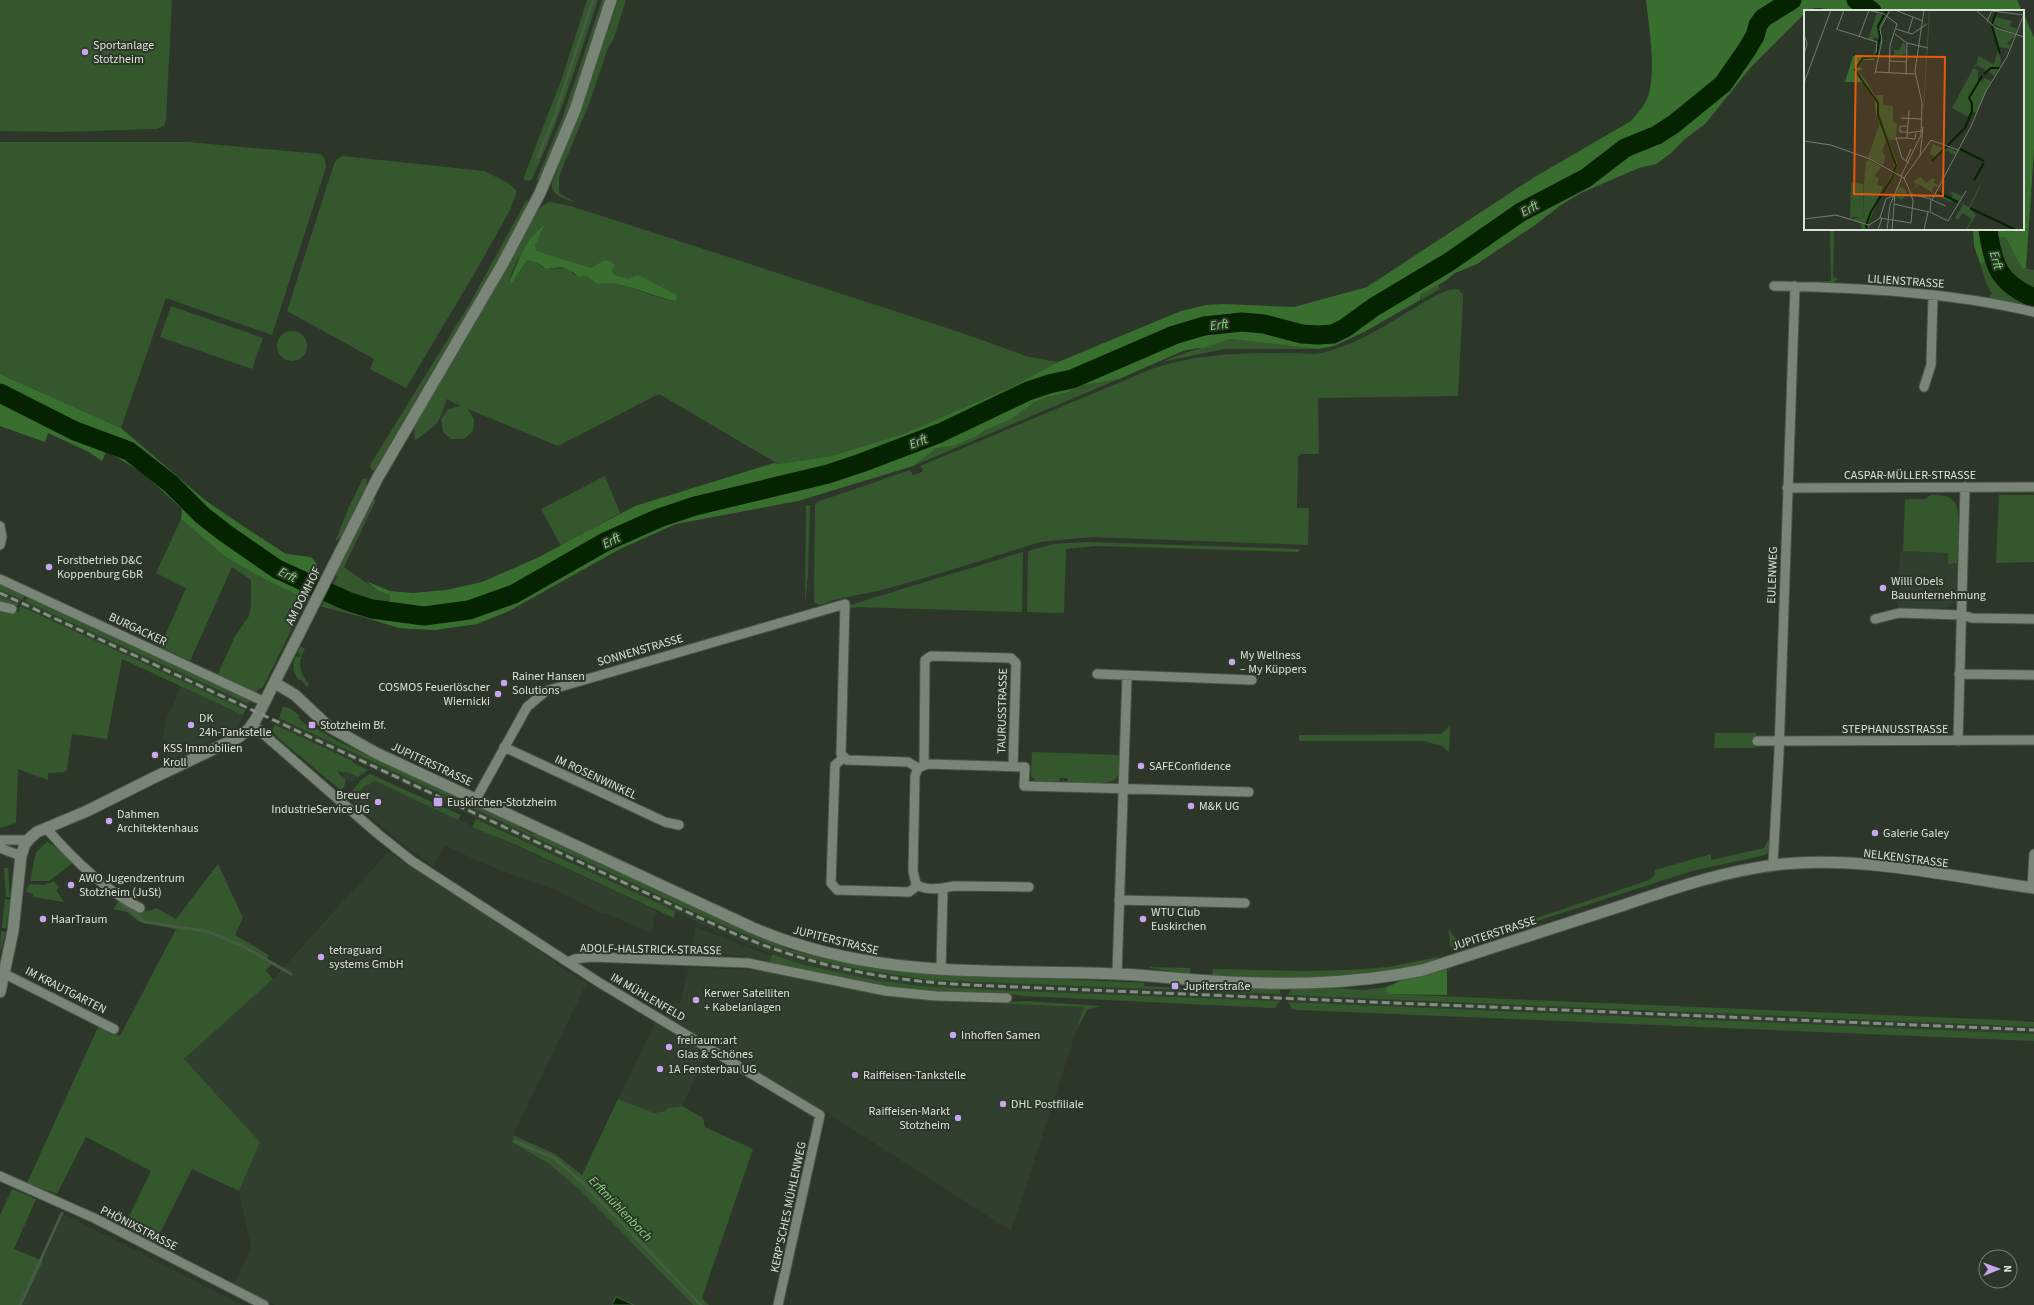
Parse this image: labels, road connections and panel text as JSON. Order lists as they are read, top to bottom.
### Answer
{
  "streets": {
    "street": [
      "LILIENSTRASSE",
      "CASPAR-MÜLLER-STRASSE",
      "EULENWEG",
      "AM DOMHOF",
      "BURGACKER",
      "SONNENSTRASSE",
      "TAURUSSTRASSE",
      "STEPHANUSSTRASSE",
      "JUPITERSTRASSE",
      "IM ROSENWINKEL",
      "NELKENSTRASSE",
      "ADOLF-HALSTRICK-STRASSE",
      "IM KRAUTGARTEN",
      "IM MÜHLENFELD",
      "KERP’SCHES MÜHLENWEG",
      "PHÖNIXSTRASSE"
    ]
  },
  "crossings": [
    ["LILIENSTRASSE", "EULENWEG"],
    ["CASPAR-MÜLLER-STRASSE", "EULENWEG"],
    ["EULENWEG", "STEPHANUSSTRASSE"],
    ["EULENWEG", "JUPITERSTRASSE"],
    ["EULENWEG", "NELKENSTRASSE"],
    ["AM DOMHOF", "BURGACKER"],
    ["AM DOMHOF", "JUPITERSTRASSE"],
    ["AM DOMHOF", "ADOLF-HALSTRICK-STRASSE"],
    ["AM DOMHOF", "IM KRAUTGARTEN"],
    ["SONNENSTRASSE", "TAURUSSTRASSE"],
    ["SONNENSTRASSE", "JUPITERSTRASSE"],
    ["SONNENSTRASSE", "IM ROSENWINKEL"],
    ["JUPITERSTRASSE", "NELKENSTRASSE"],
    ["ADOLF-HALSTRICK-STRASSE", "IM MÜHLENFELD"],
    ["IM MÜHLENFELD", "KERP’SCHES MÜHLENWEG"]
  ],
  "water": ["Erft", "Erftmühlenbach"],
  "places": {
    "other": [
      "Sportanlage Stotzheim",
      "Forstbetrieb D&C Koppenburg GbR",
      "Willi Obels Bauunternehmung",
      "My Wellness – My Küppers",
      "Rainer Hansen Solutions",
      "COSMOS Feuerlöscher Wiernicki",
      "DK 24h-Tankstelle",
      "KSS Immobilien Kroll",
      "SAFEConfidence",
      "Breuer IndustrieService UG",
      "M&K UG",
      "Dahmen Architektenhaus",
      "Galerie Galey",
      "AWO Jugendzentrum Stotzheim (JuSt)",
      "HaarTraum",
      "WTU Club Euskirchen",
      "tetraguard systems GmbH",
      "Kerwer Satelliten + Kabelanlagen",
      "Inhoffen Samen",
      "freiraum:art Glas & Schönes",
      "1A Fensterbau UG",
      "Raiffeisen-Tankstelle",
      "DHL Postfiliale",
      "Raiffeisen-Markt Stotzheim"
    ],
    "transit": ["Stotzheim Bf.", "Euskirchen-Stotzheim", "Jupiterstraße"]
  },
  "north": "right"
}
